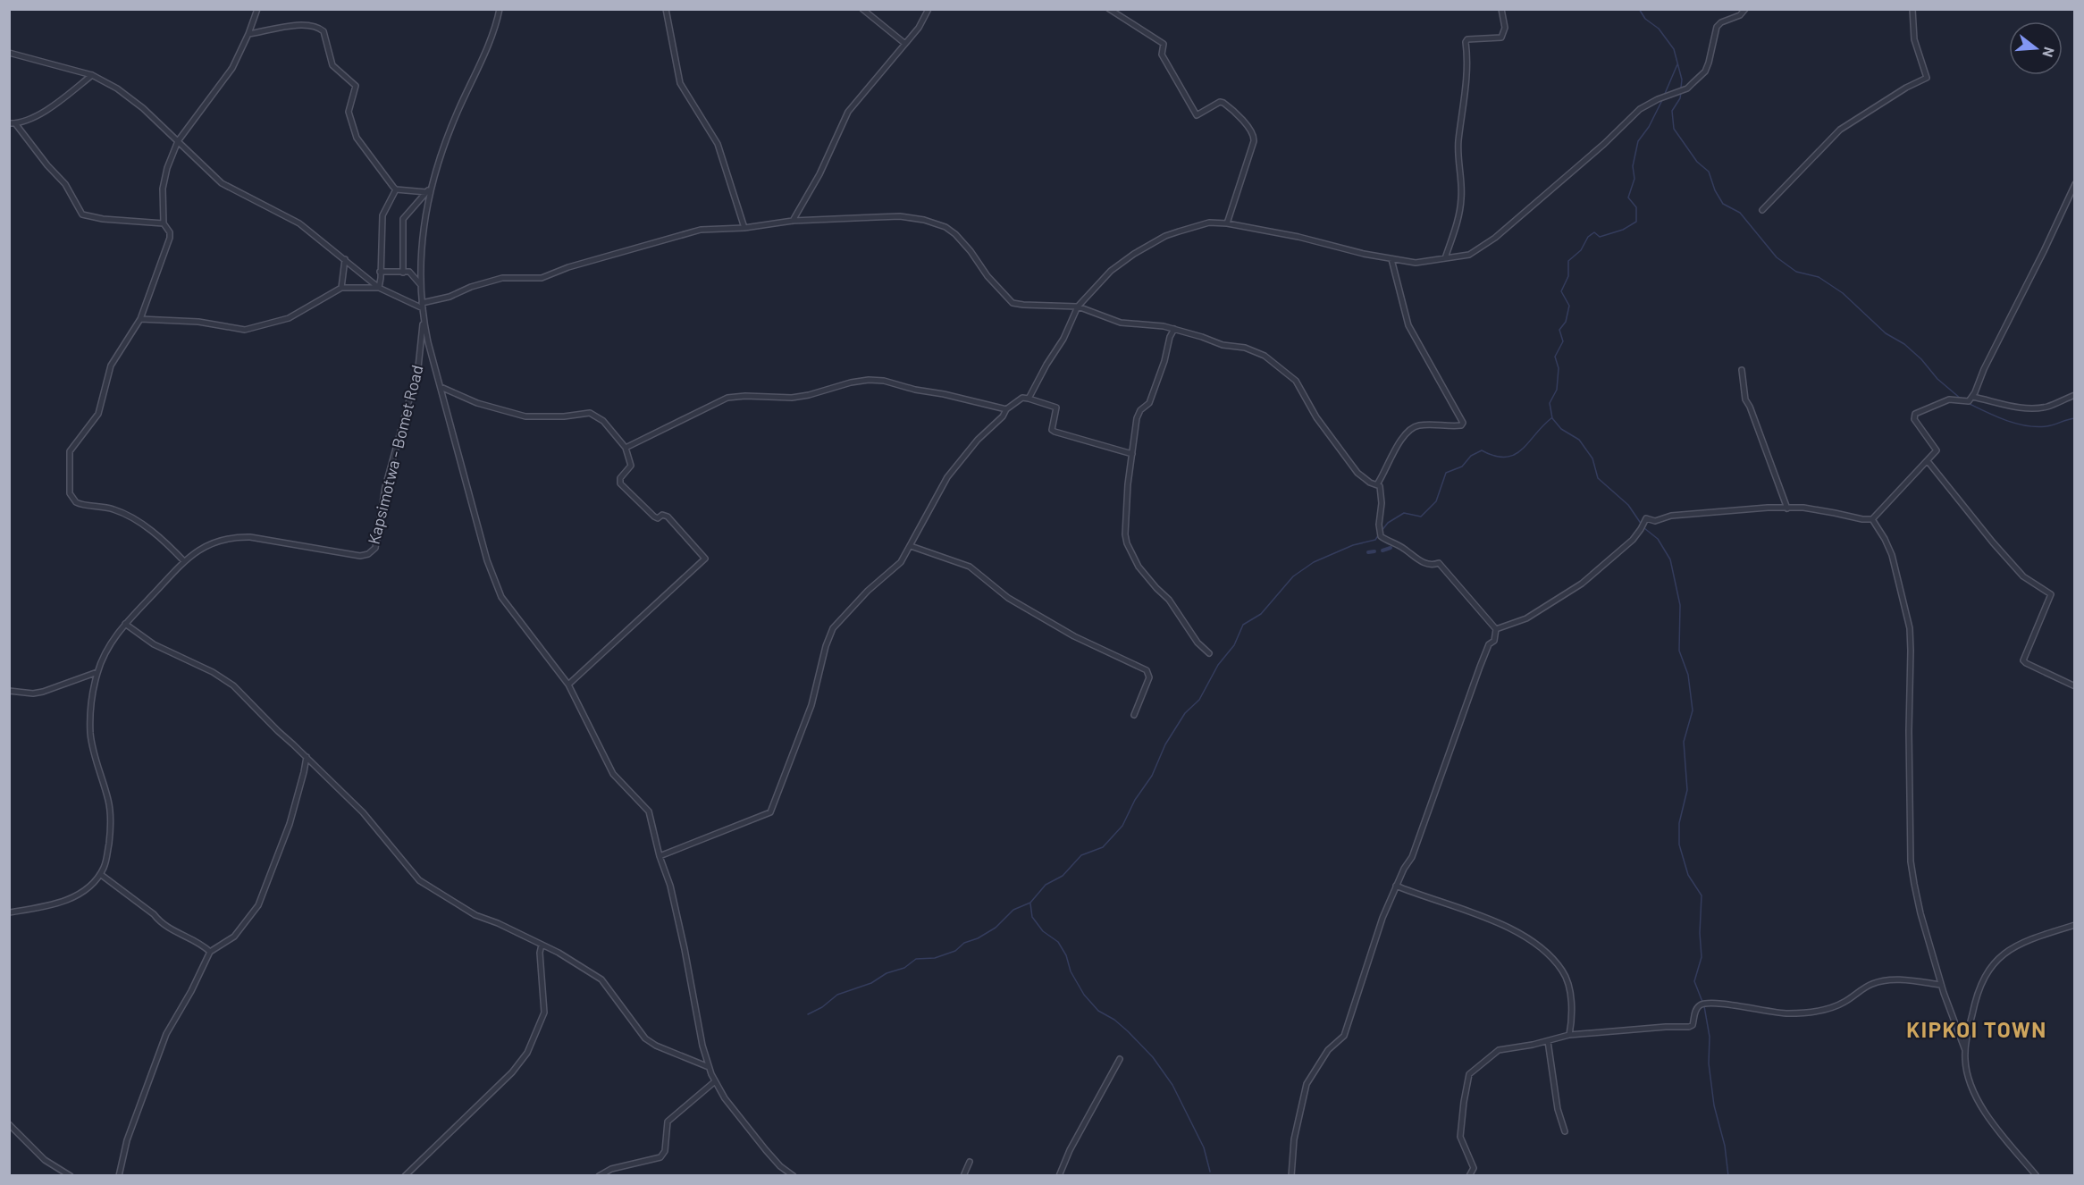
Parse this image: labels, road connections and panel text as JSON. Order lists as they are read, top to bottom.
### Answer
{
  "streets": {
    "street": ["Kapsimotwa - Bomet Road"]
  },
  "districts": ["KIPKOI TOWN"],
  "north": "right"
}
